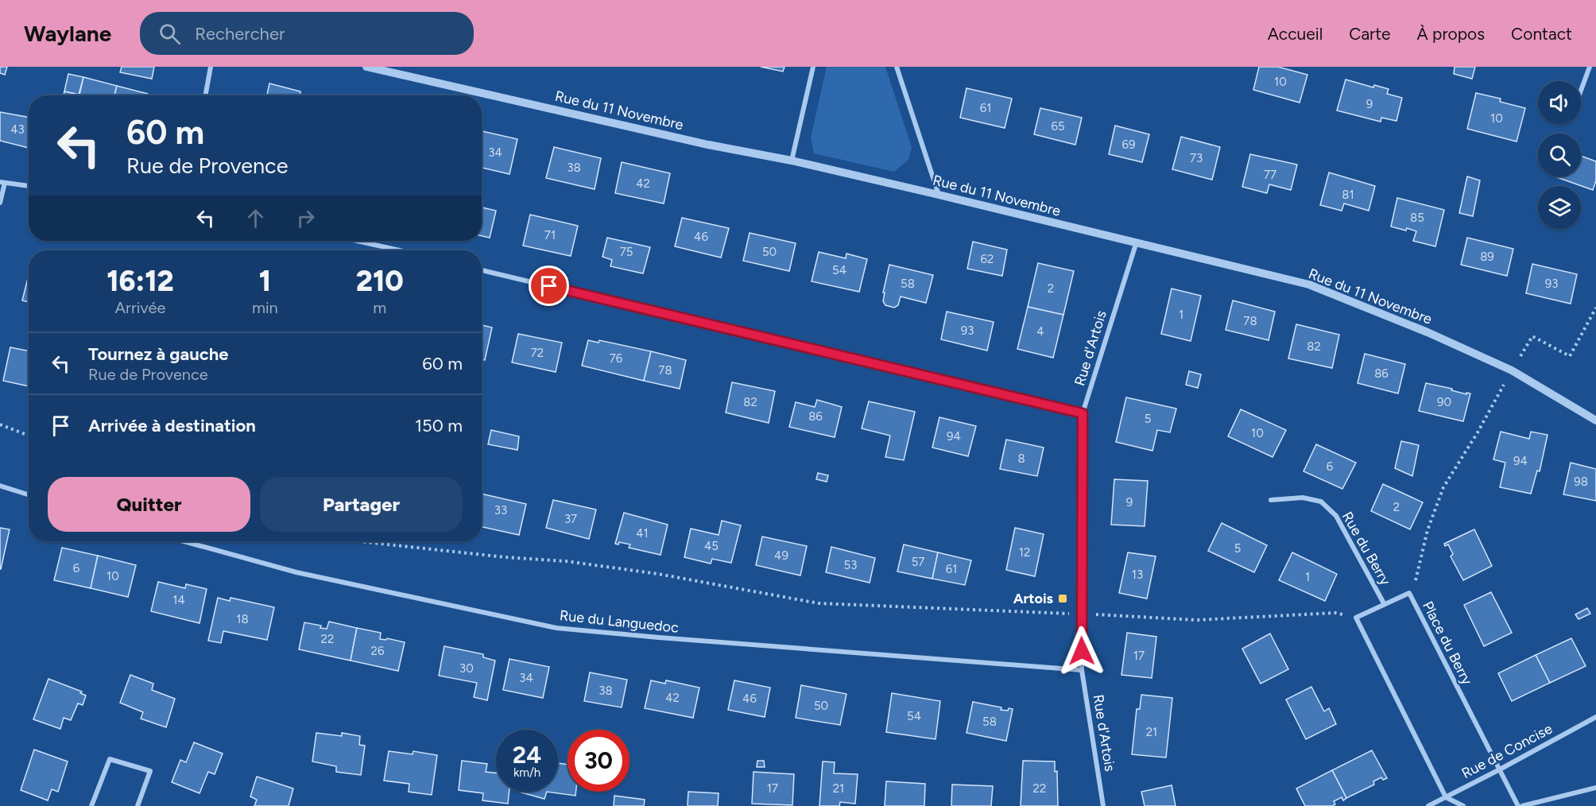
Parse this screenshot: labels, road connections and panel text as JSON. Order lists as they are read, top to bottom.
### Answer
{
  "streets": {
    "street": [
      "Rue du 11 Novembre",
      "Rue d'Artois",
      "Rue du Berry",
      "Rue du Languedoc",
      "Place du Berry",
      "Rue de Concise"
    ]
  },
  "crossings": [
    ["Rue du 11 Novembre", "Rue d'Artois"],
    ["Rue d'Artois", "Rue du Languedoc"],
    ["Rue du Berry", "Place du Berry"],
    ["Place du Berry", "Rue de Concise"]
  ],
  "places": {
    "transit": ["Artois"]
  },
  "house_numbers": [
    "10",
    "9",
    "61",
    "10",
    "65",
    "43",
    "69",
    "34",
    "73",
    "38",
    "77",
    "42",
    "81",
    "85",
    "71",
    "46",
    "75",
    "50",
    "89",
    "62",
    "54",
    "58",
    "93",
    "2",
    "1",
    "78",
    "93",
    "4",
    "82",
    "72",
    "76",
    "78",
    "86",
    "82",
    "90",
    "86",
    "5",
    "10",
    "94",
    "8",
    "94",
    "6",
    "98",
    "9",
    "2",
    "33",
    "37",
    "41",
    "45",
    "5",
    "12",
    "49",
    "57",
    "53",
    "6",
    "61",
    "13",
    "10",
    "1",
    "14",
    "18",
    "22",
    "26",
    "17",
    "30",
    "34",
    "38",
    "42",
    "46",
    "50",
    "54",
    "58",
    "21",
    "17",
    "21",
    "22"
  ],
  "page": {
    "header": "Waylane",
    "search": "Rechercher",
    "nav": [
      "Accueil",
      "Carte",
      "À propos",
      "Contact"
    ],
    "turn": ["60 m", "Rue de Provence"],
    "eta": [
      "16:12",
      "Arrivée",
      "1",
      "min",
      "210",
      "m"
    ],
    "list": [
      {
        "name": "Tournez à gauche",
        "note": "Rue de Provence",
        "value": "60 m"
      },
      {
        "name": "Arrivée à destination",
        "value": "150 m"
      }
    ],
    "buttons": ["Quitter", "Partager"],
    "speed": "24 km/h",
    "limit": "30"
  }
}
